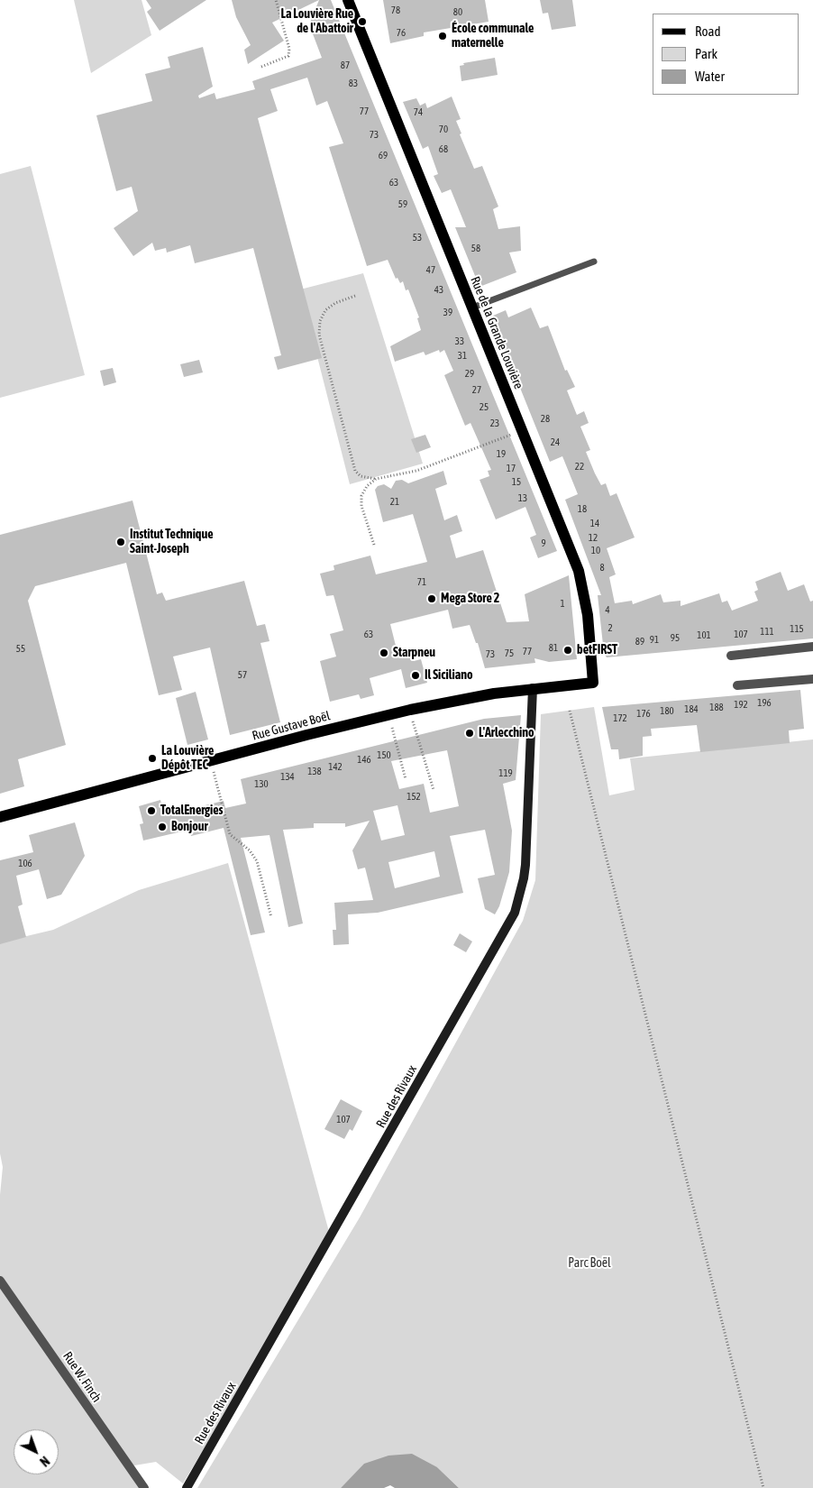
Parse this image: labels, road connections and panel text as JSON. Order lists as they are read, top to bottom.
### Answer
{
  "streets": {
    "main road": ["Rue de la Grande Louvière", "Rue Gustave Boël"],
    "street": ["Rue des Rivaux", "Rue W. Finch"]
  },
  "crossings": [
    ["Rue de la Grande Louvière", "Rue Gustave Boël"],
    ["Rue Gustave Boël", "Rue des Rivaux"]
  ],
  "parks": ["Parc Boël"],
  "places": [
    "La Louvière Rue de l'Abattoir",
    "École communale maternelle",
    "Institut Technique Saint-Joseph",
    "Mega Store 2",
    "betFIRST",
    "Starpneu",
    "Il Siciliano",
    "L'Arlecchino",
    "La Louvière Dépôt TEC",
    "TotalEnergies",
    "Bonjour"
  ],
  "house_numbers": [
    "78",
    "80",
    "76",
    "87",
    "83",
    "77",
    "74",
    "70",
    "73",
    "68",
    "69",
    "63",
    "59",
    "53",
    "58",
    "47",
    "43",
    "39",
    "33",
    "31",
    "29",
    "27",
    "25",
    "28",
    "23",
    "24",
    "19",
    "22",
    "17",
    "15",
    "13",
    "21",
    "18",
    "14",
    "12",
    "9",
    "10",
    "8",
    "71",
    "1",
    "4",
    "2",
    "115",
    "111",
    "63",
    "107",
    "101",
    "95",
    "91",
    "89",
    "81",
    "55",
    "77",
    "75",
    "73",
    "57",
    "196",
    "192",
    "188",
    "184",
    "180",
    "176",
    "172",
    "150",
    "146",
    "142",
    "138",
    "119",
    "134",
    "130",
    "152",
    "106",
    "107"
  ],
  "legend": ["Road", "Park", "Water"],
  "north": "bottom right"
}
